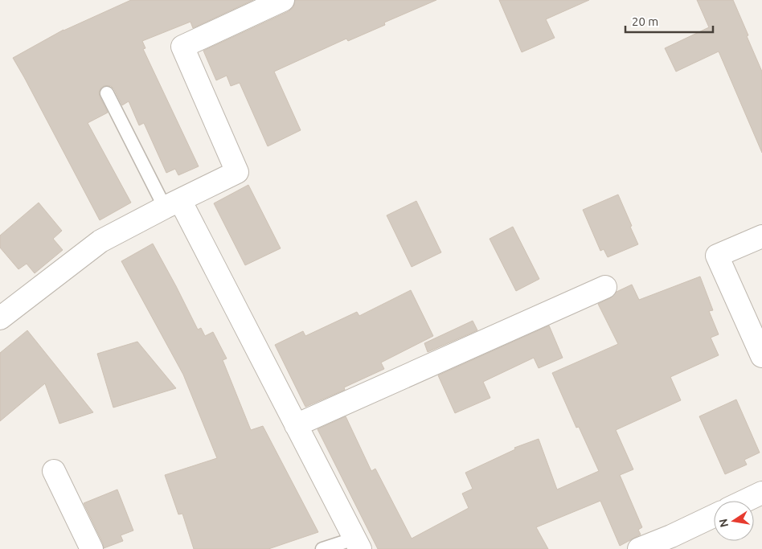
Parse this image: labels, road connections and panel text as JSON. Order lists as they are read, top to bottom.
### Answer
{
  "scale_bar": "20 m",
  "north": "left"
}
